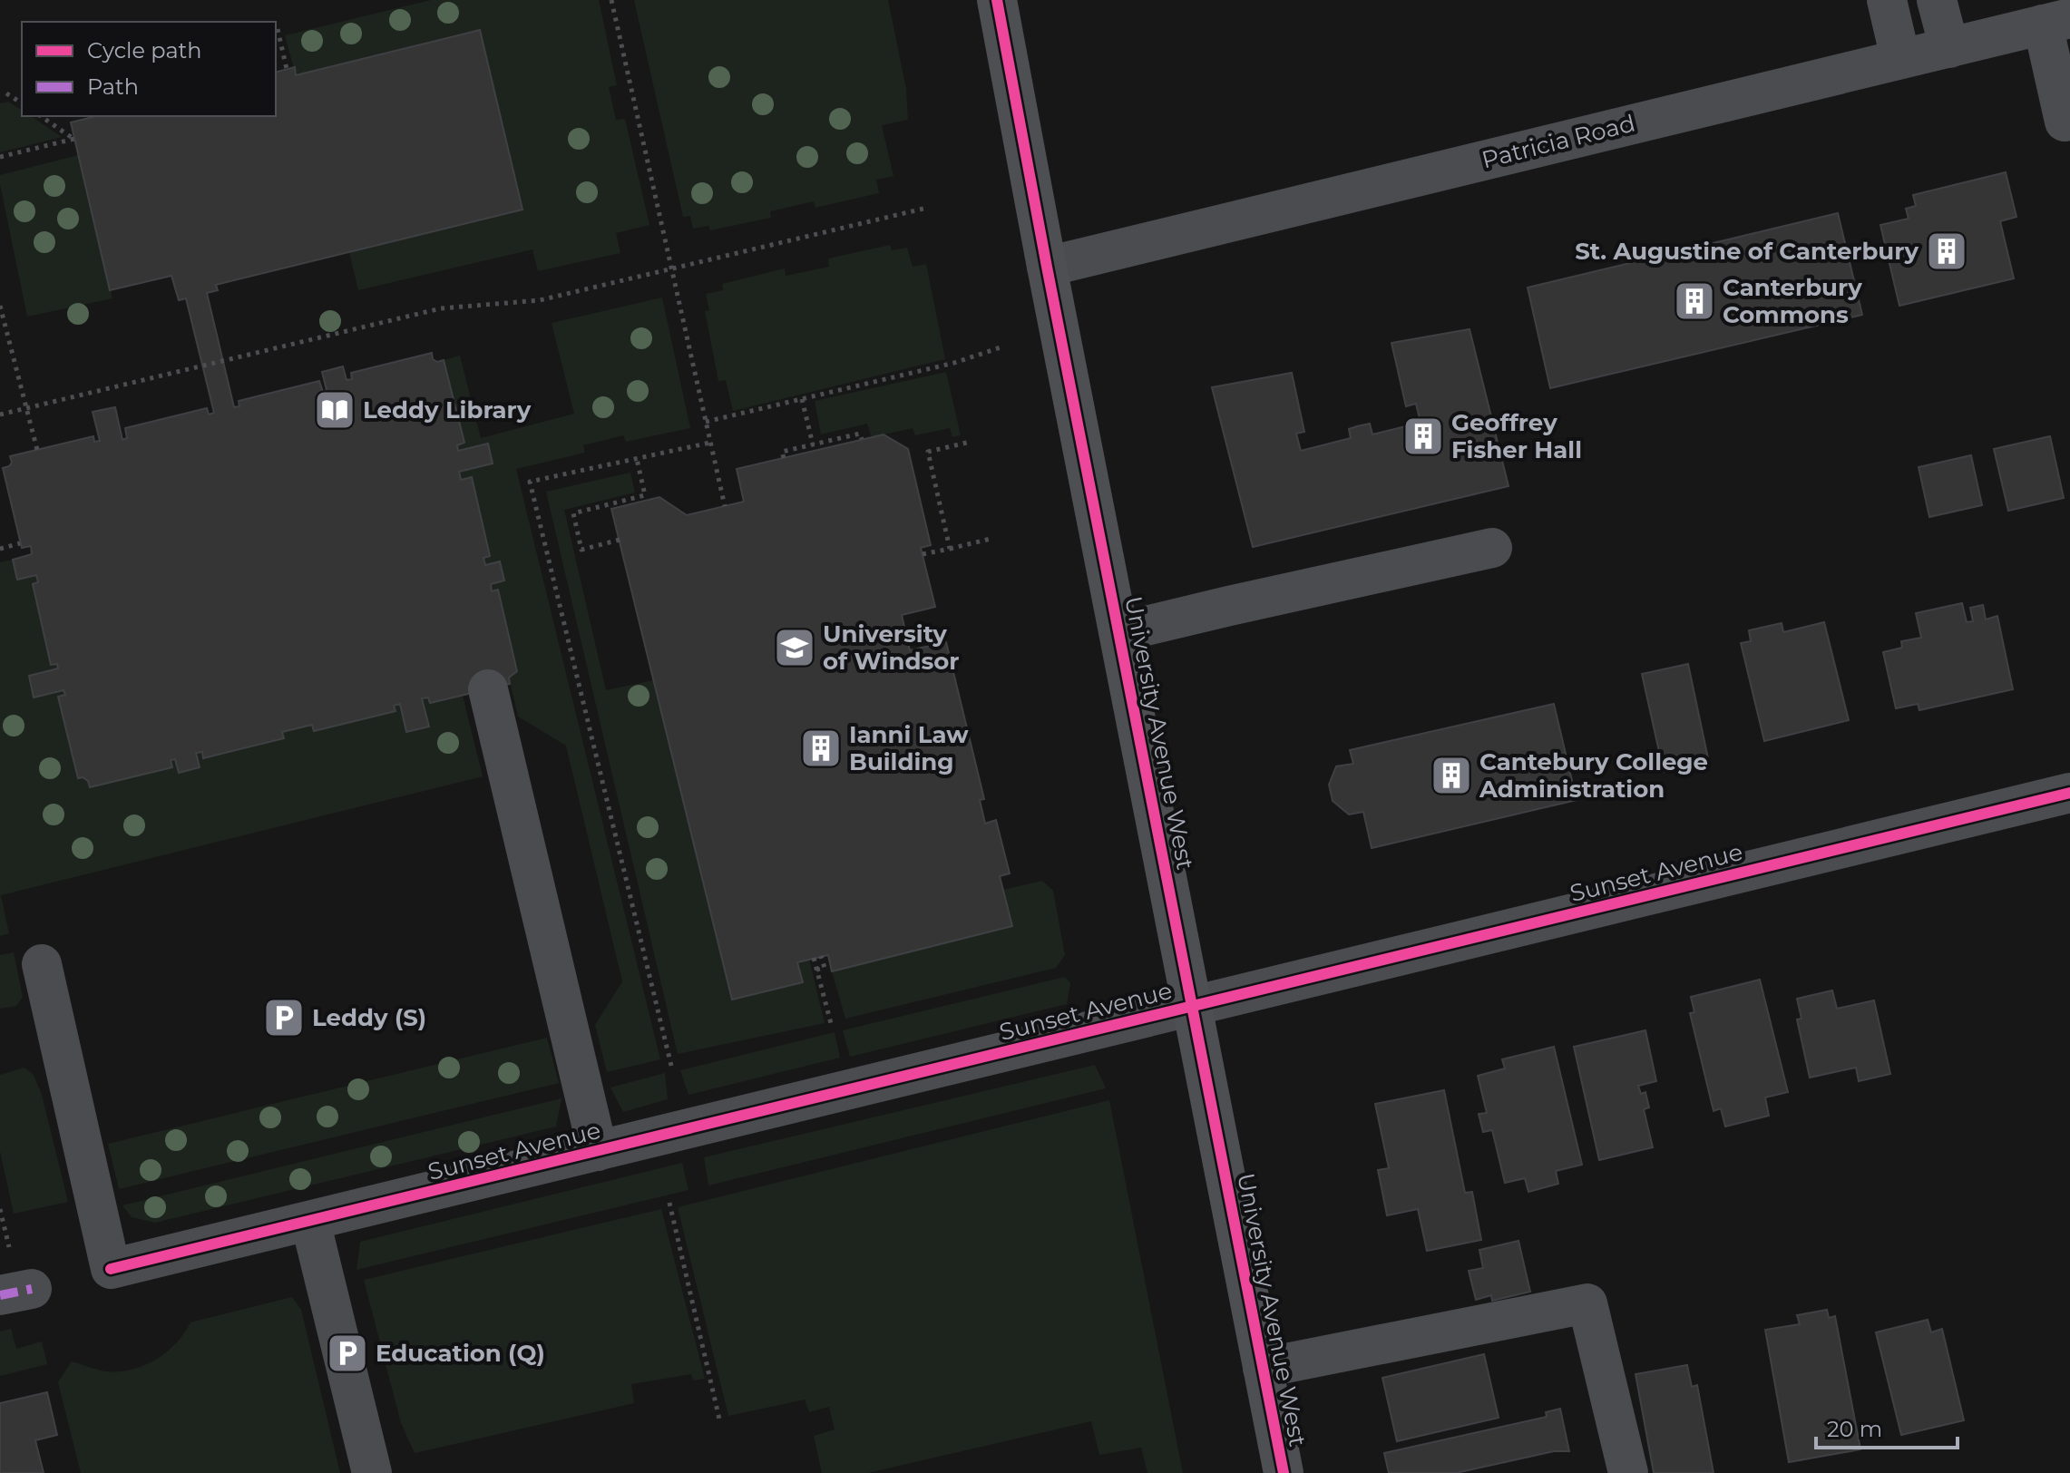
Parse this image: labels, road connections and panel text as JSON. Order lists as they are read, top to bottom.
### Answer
{
  "streets": {
    "main road": ["University Avenue West"],
    "street": ["Patricia Road", "Sunset Avenue"]
  },
  "crossings": [
    ["Patricia Road", "University Avenue West"],
    ["University Avenue West", "Sunset Avenue"]
  ],
  "places": {
    "building": [
      "St. Augustine of Canterbury",
      "Canterbury Commons",
      "Geoffrey Fisher Hall",
      "Ianni Law Building",
      "Cantebury College Administration"
    ],
    "library": ["Leddy Library"],
    "school or university": ["University of Windsor"],
    "parking": ["Leddy (S)", "Education (Q)"]
  },
  "legend": ["Cycle path", "Path"],
  "scale_bar": "20 m"
}
